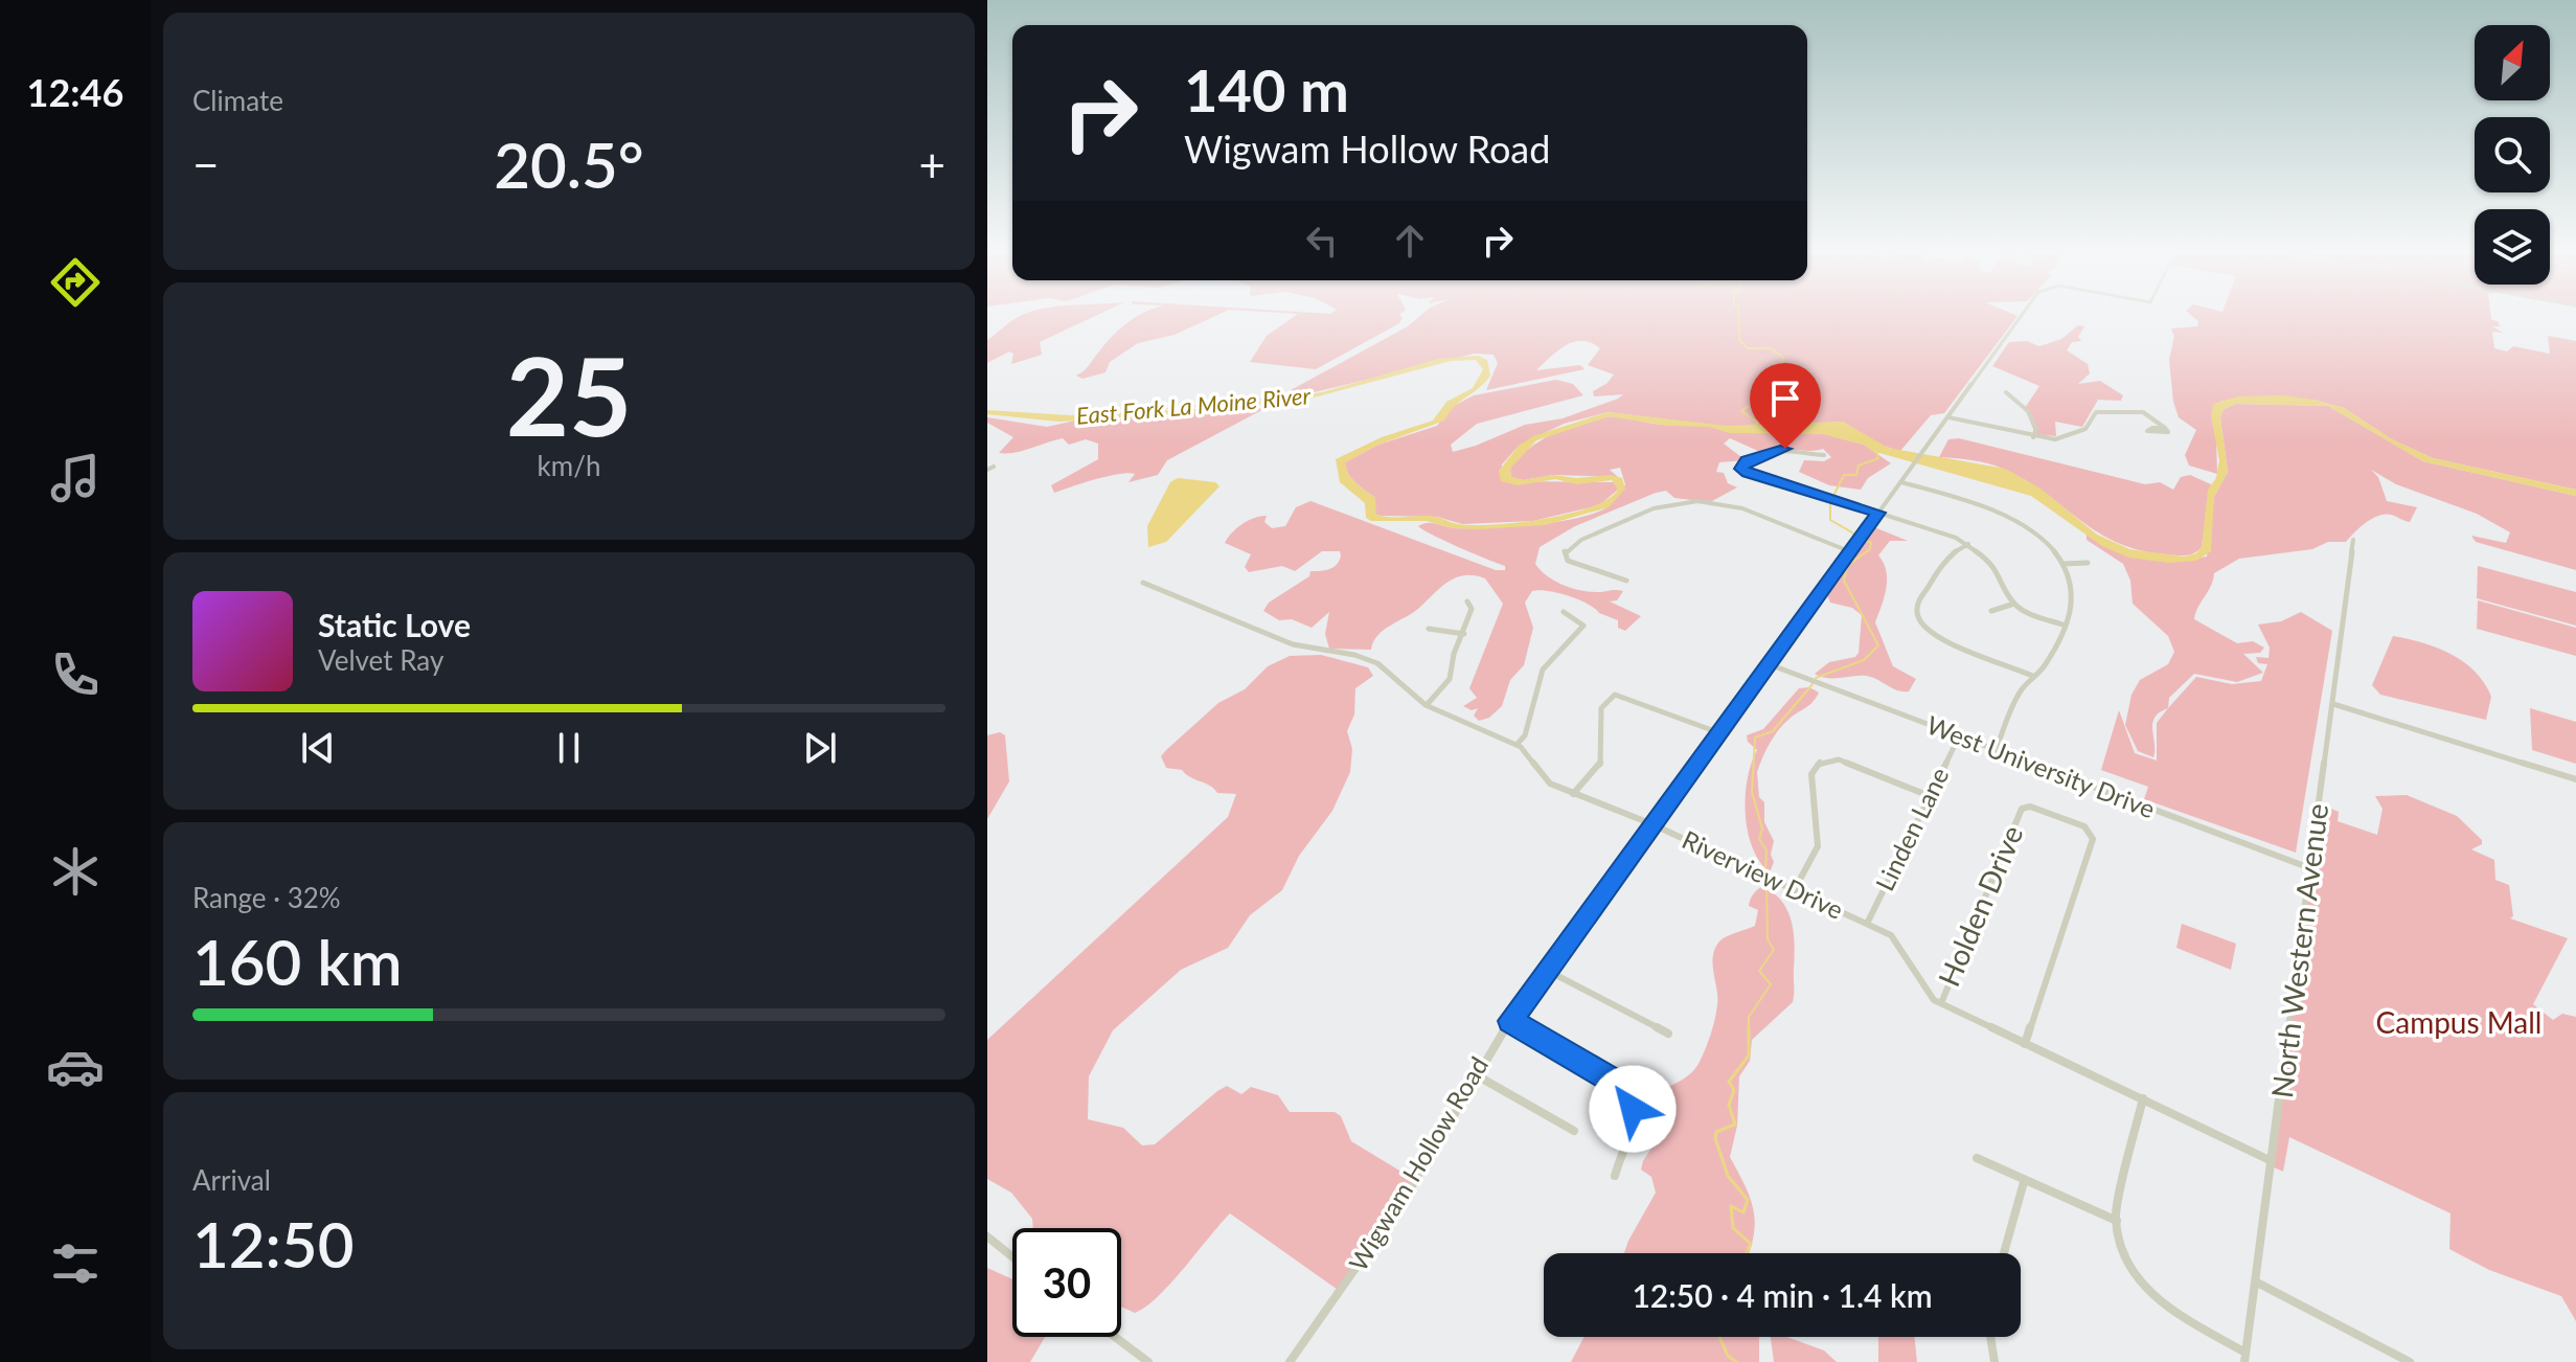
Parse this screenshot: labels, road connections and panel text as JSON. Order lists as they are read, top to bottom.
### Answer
{
  "streets": {
    "street": [
      "West University Drive",
      "Linden Lane",
      "Riverview Drive",
      "Holden Drive",
      "North Western Avenue",
      "Wigwam Hollow Road"
    ]
  },
  "crossings": [
    ["West University Drive", "Linden Lane"],
    ["West University Drive", "North Western Avenue"],
    ["West University Drive", "Wigwam Hollow Road"],
    ["Linden Lane", "Riverview Drive"],
    ["Riverview Drive", "Holden Drive"],
    ["Riverview Drive", "North Western Avenue"],
    ["Riverview Drive", "Wigwam Hollow Road"]
  ],
  "water": ["East Fork La Moine River"],
  "parks": ["Campus Mall"],
  "north": "top right",
  "page": {
    "tabs": "12:46",
    "tile": [
      "Climate",
      ["25", "km/h"],
      ["Range · 32%", "160 km"],
      ["Arrival", "12:50"]
    ],
    "turn": ["140 m", "Wigwam Hollow Road"],
    "heat": ["−", "20.5°", "+"],
    "song": ["Static Love", "Velvet Ray"],
    "limit": "30",
    "trip": "12:50 · 4 min · 1.4 km"
  }
}
